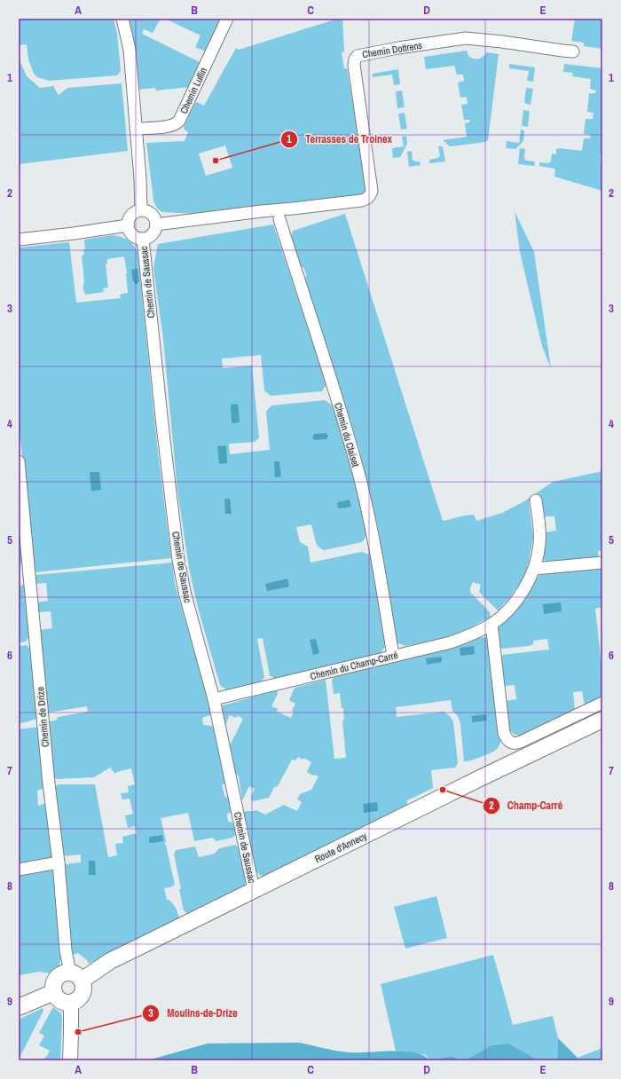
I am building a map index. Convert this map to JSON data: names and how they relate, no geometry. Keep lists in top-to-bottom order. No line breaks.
{"streets":{"main road":["Route d'Annecy"],"street":["Chemin Dottrens","Chemin Lullin","Chemin de Saussac","Chemin du Claiset","Chemin du Champ-Carré","Chemin de Drize"]},"crossings":[["Chemin Dottrens","Chemin de Saussac"],["Chemin de Saussac","Chemin du Champ-Carré"],["Chemin de Saussac","Route d'Annecy"],["Chemin du Claiset","Chemin du Champ-Carré"],["Chemin de Drize","Route d'Annecy"]],"places":["Terrasses de Troinex","Champ-Carré","Moulins-de-Drize"],"grid":{"columns":["A","B","C","D","E"],"rows":["1","2","3","4","5","6","7","8","9"]}}
